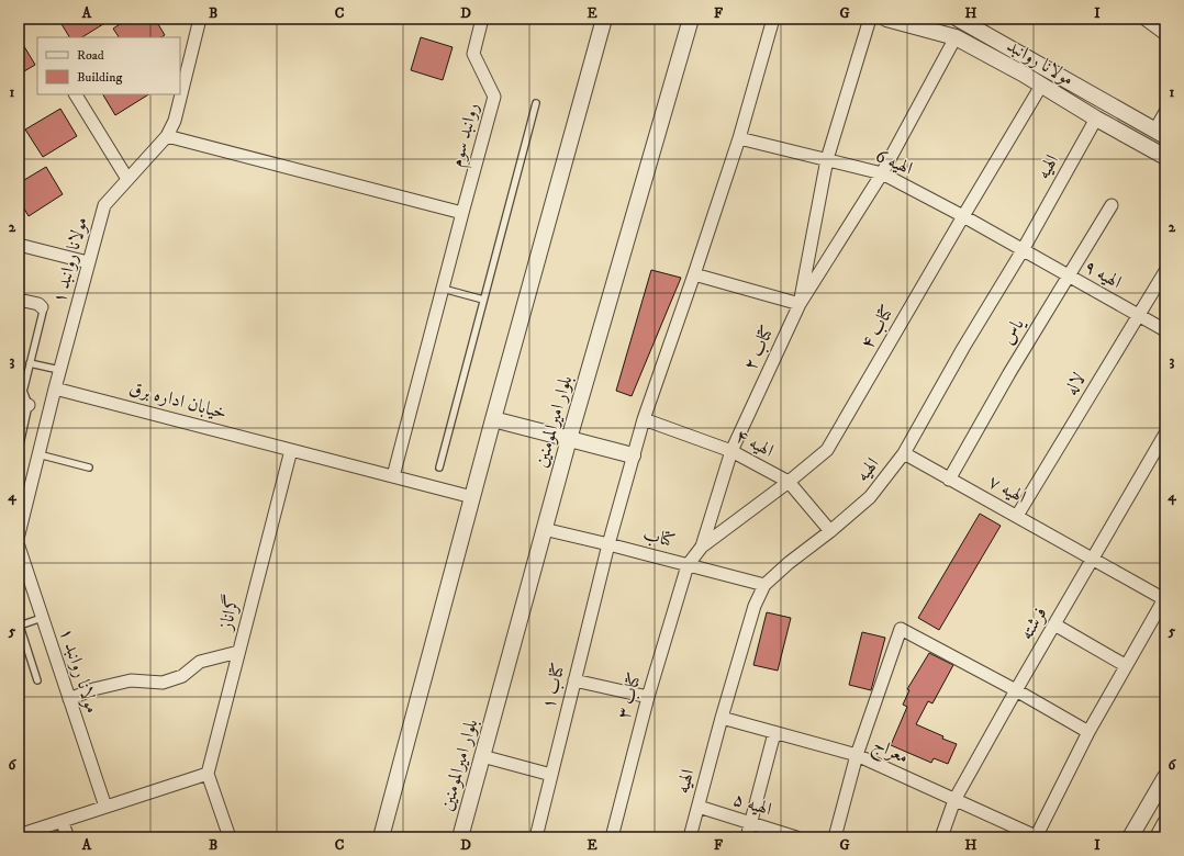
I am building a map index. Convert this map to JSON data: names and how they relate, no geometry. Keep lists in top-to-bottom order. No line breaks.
{"streets":{"street":["مولانا روانبد","روانبد سوم","الهیه 6","الهیه","مولانا روانبد ۱","الهیه ۹","کتاب ۴","یاس","کتاب ۲","لاله","خیابان اداره برق","بلوار امیرالمومنین","الهیه ۴","الهیه ۷","کتاب","گراناز","فرشته","کتاب ۱","کتاب ۳","معراج","الهیه ۵"]},"crossings":[["مولانا روانبد","الهیه"],["مولانا روانبد","کتاب ۴"],["الهیه 6","الهیه"],["الهیه 6","الهیه ۹"],["الهیه 6","کتاب ۴"],["الهیه 6","کتاب ۲"],["الهیه 6","کتاب ۱"],["الهیه","الهیه ۹"],["الهیه","الهیه ۴"],["الهیه","الهیه ۷"],["الهیه","کتاب"],["الهیه","معراج"],["الهیه","الهیه ۵"],["مولانا روانبد ۱","خیابان اداره برق"],["الهیه ۹","یاس"],["الهیه ۹","لاله"],["کتاب ۴","کتاب ۲"],["کتاب ۴","الهیه ۴"],["یاس","الهیه ۷"],["کتاب ۲","الهیه ۴"],["لاله","الهیه ۷"],["خیابان اداره برق","گراناز"],["بلوار امیرالمومنین","کتاب"],["الهیه ۴","کتاب ۱"],["الهیه ۷","فرشته"],["کتاب","کتاب ۱"],["کتاب","کتاب ۳"],["فرشته","معراج"]],"legend":["Road","Building"],"grid":{"columns":["A","B","C","D","E","F","G","H","I"],"rows":["1","2","3","4","5","6"]}}
